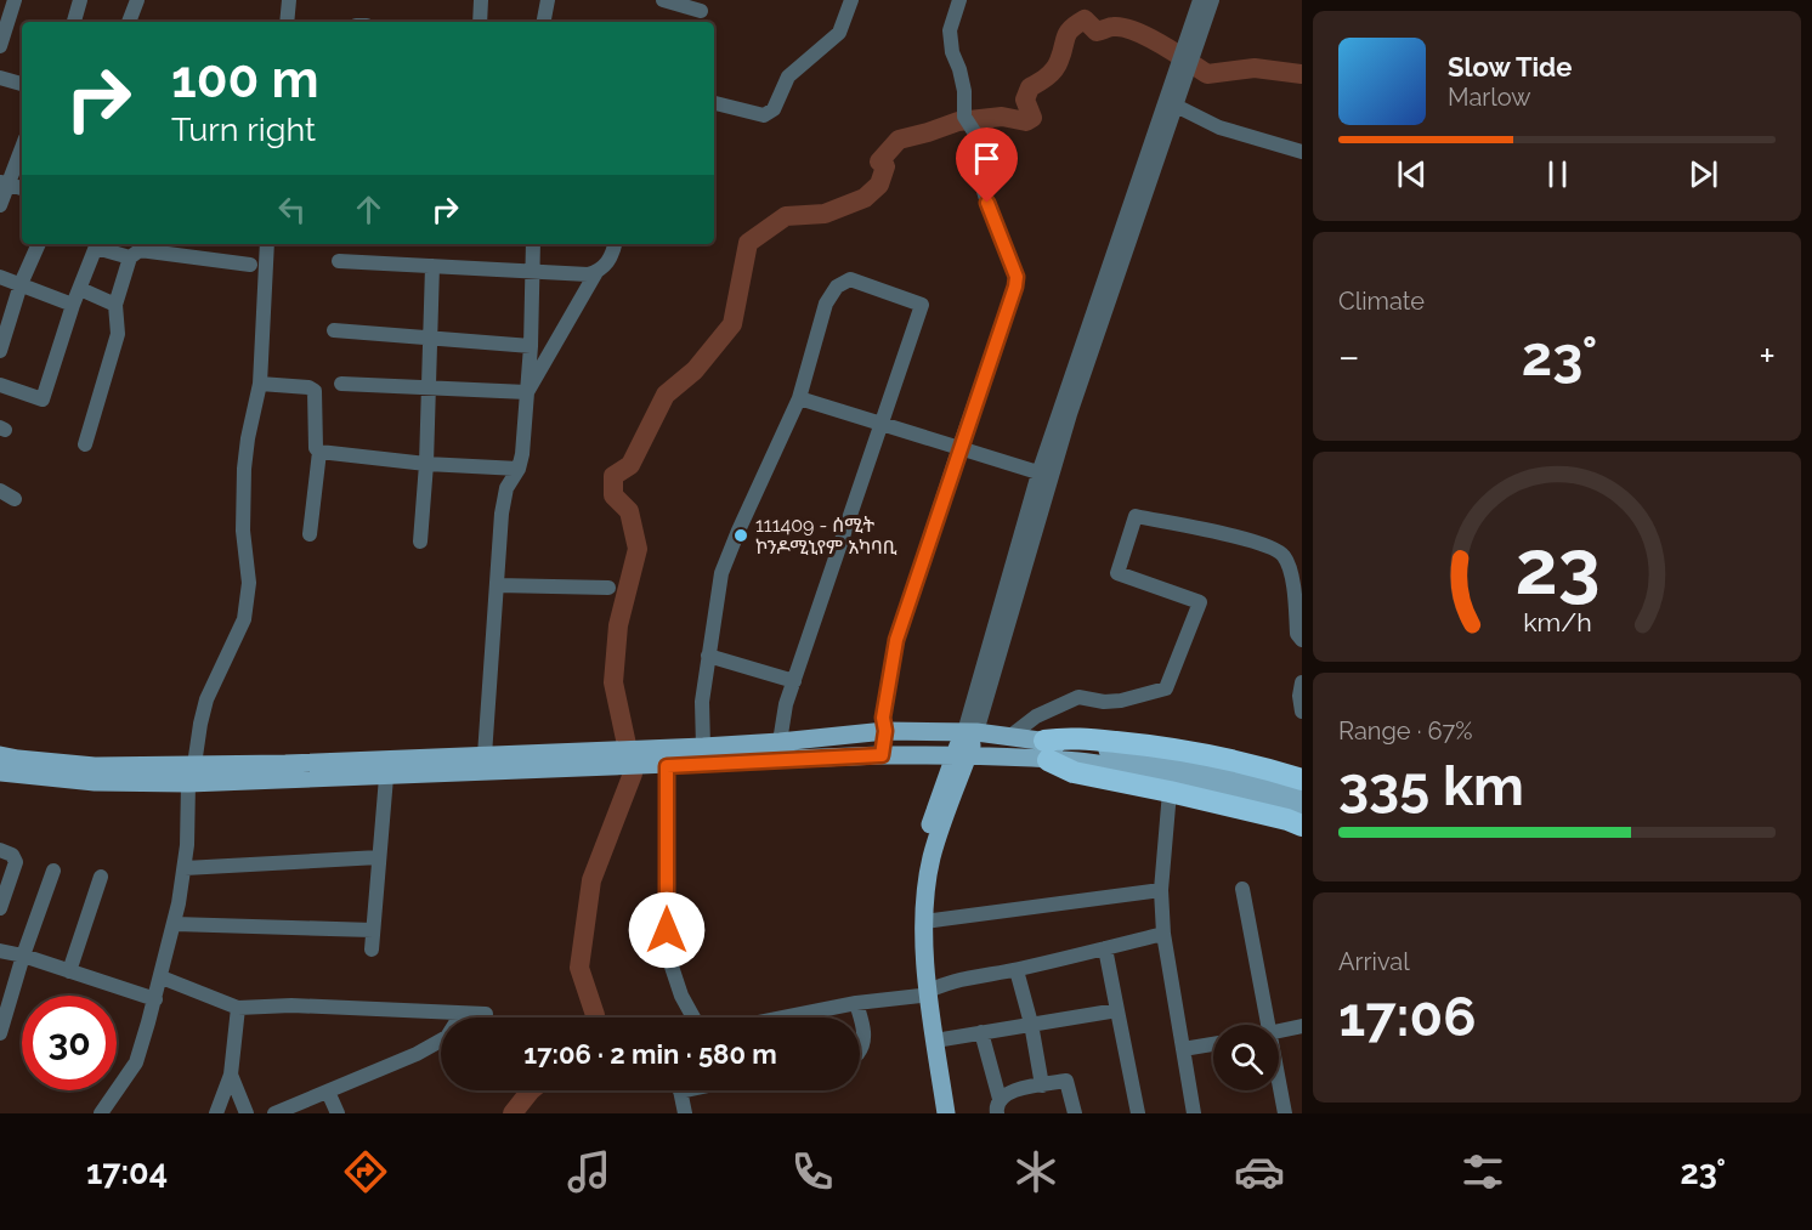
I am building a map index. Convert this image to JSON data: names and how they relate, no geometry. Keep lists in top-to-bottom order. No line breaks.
{"places":["111409 - ሰሚት ኮንዶሚኒየም አካባቢ"],"page":{"turn":["100 m","Turn right"],"song":["Slow Tide","Marlow"],"tile":["Climate",["Range · 67%","335 km"],["Arrival","17:06"]],"heat":["−","23°","+"],"limit":"30","trip":"17:06 · 2 min · 580 m","tabs":["17:04","23°"],"gauge":["23","km/h"]}}
